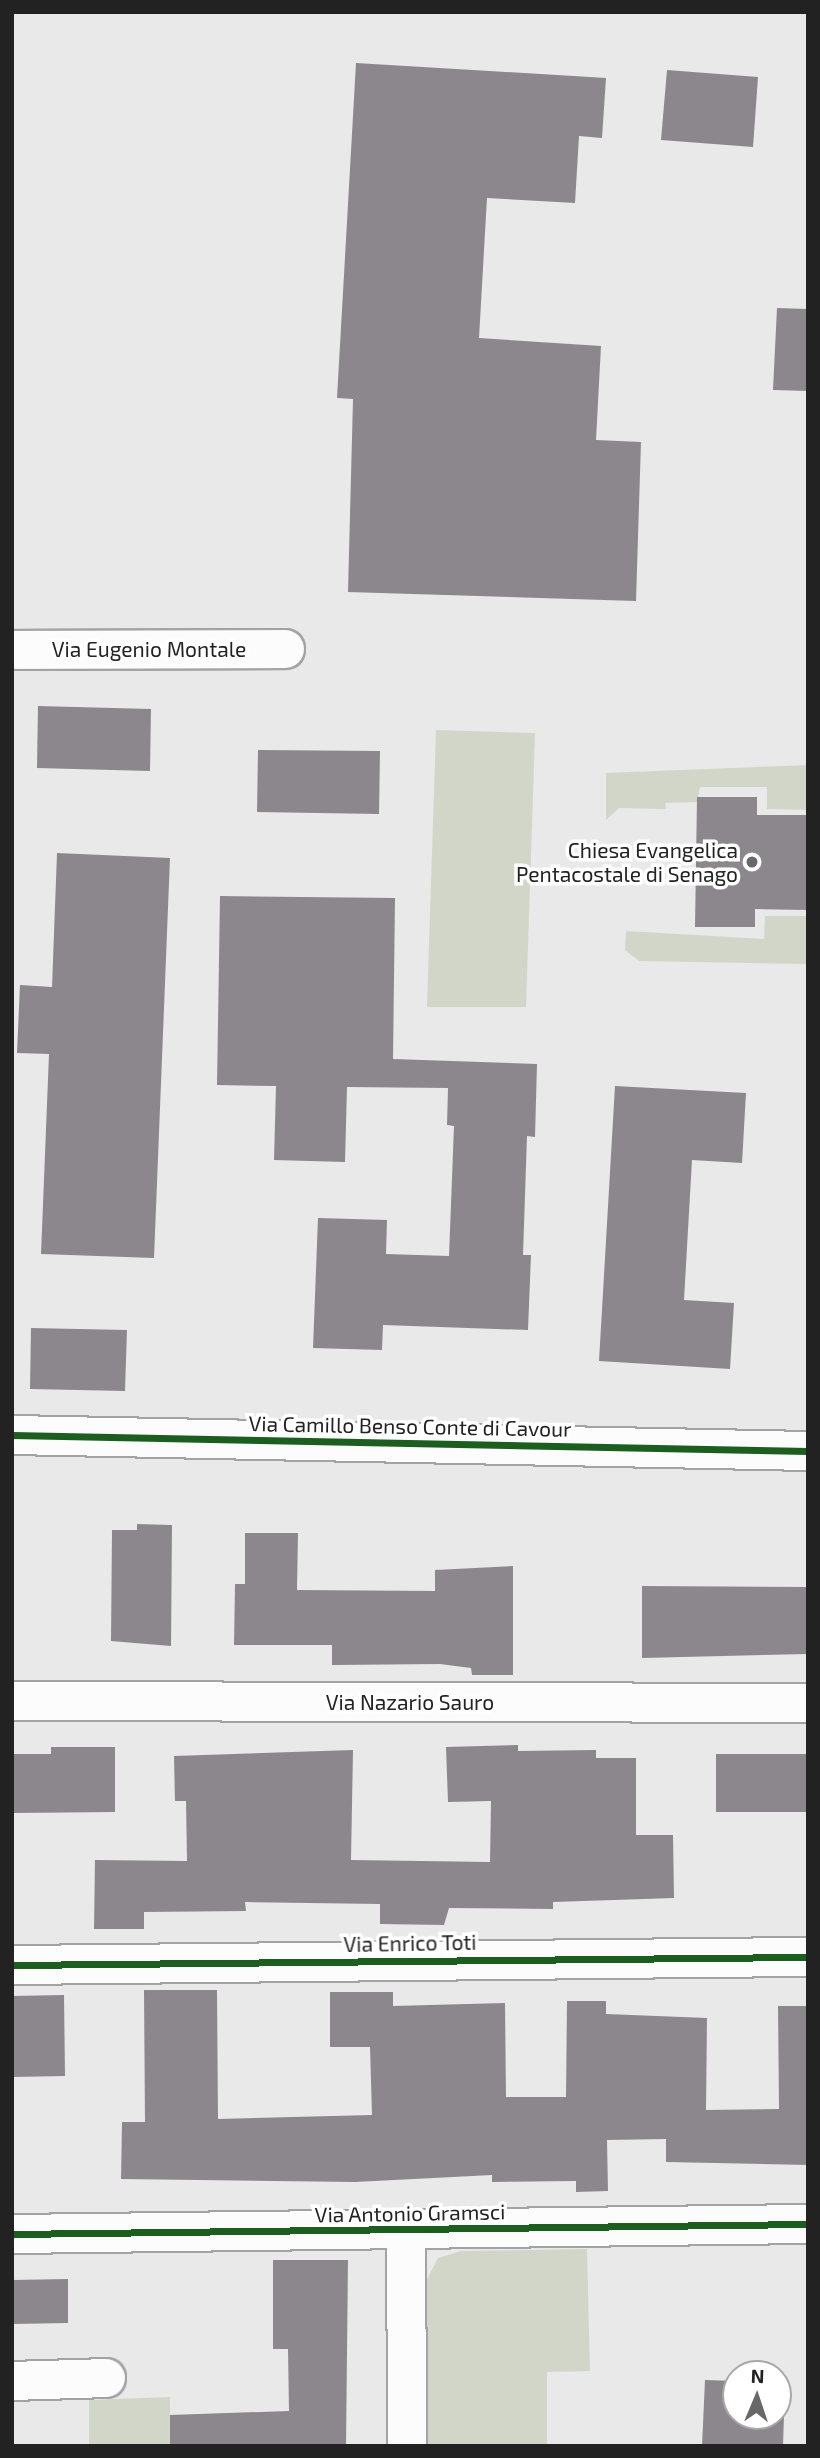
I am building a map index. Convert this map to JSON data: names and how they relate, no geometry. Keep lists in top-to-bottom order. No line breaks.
{"streets":{"street":["Via Eugenio Montale","Via Camillo Benso Conte di Cavour","Via Nazario Sauro","Via Enrico Toti","Via Antonio Gramsci"]},"places":["Chiesa Evangelica Pentacostale di Senago"],"north":"top"}
